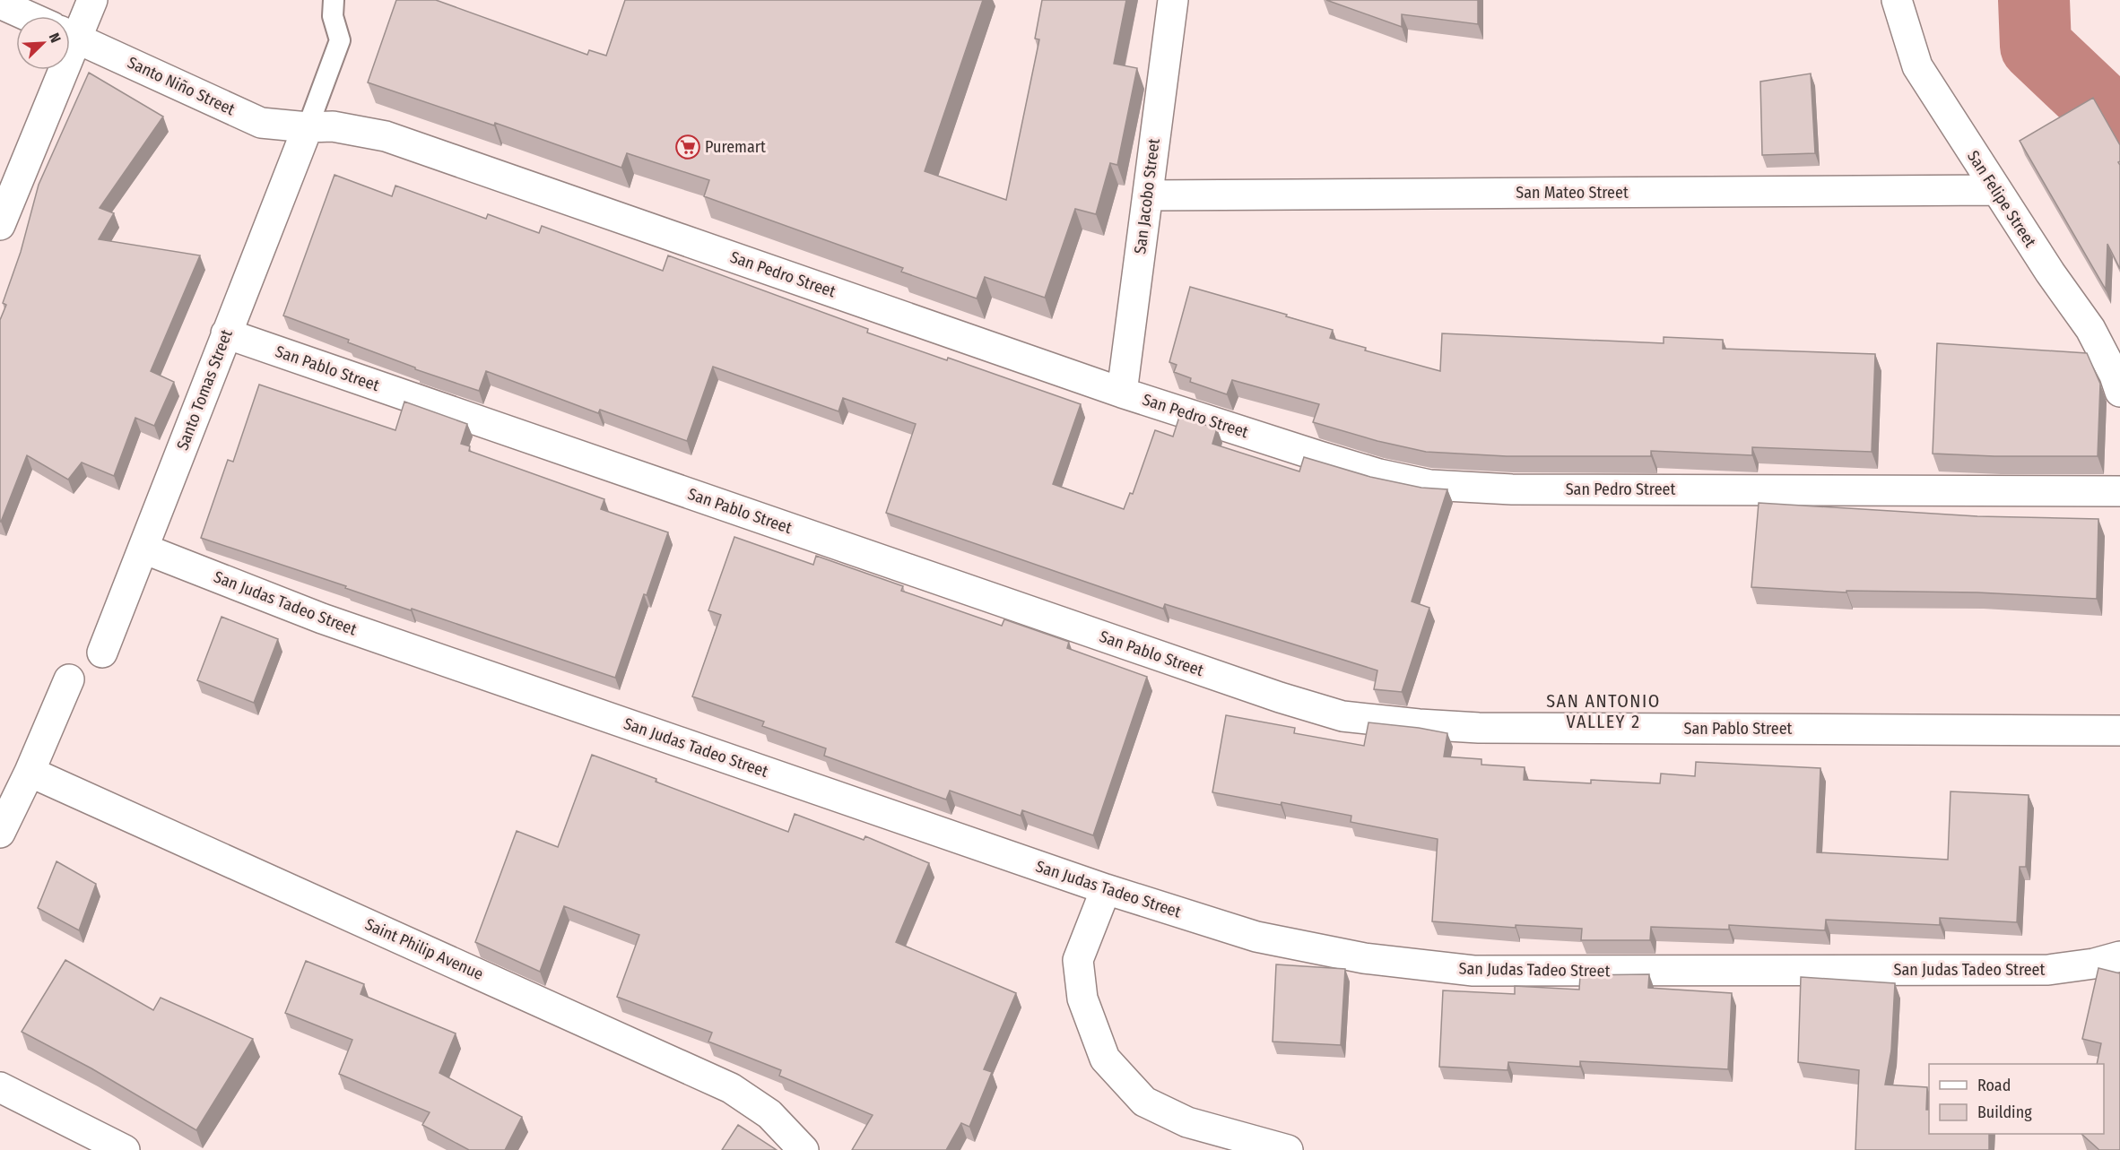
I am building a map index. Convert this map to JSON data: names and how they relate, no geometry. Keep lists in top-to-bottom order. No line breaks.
{"streets":{"street":["Santo Niño Street","San Mateo Street","San Jacobo Street","San Felipe Street","San Pedro Street","San Pablo Street","Santo Tomas Street","San Judas Tadeo Street","Saint Philip Avenue"]},"crossings":[["Santo Niño Street","San Pedro Street"],["Santo Niño Street","Santo Tomas Street"],["San Mateo Street","San Jacobo Street"],["San Mateo Street","San Felipe Street"],["San Jacobo Street","San Pedro Street"],["San Pedro Street","Santo Tomas Street"],["San Pablo Street","Santo Tomas Street"],["Santo Tomas Street","San Judas Tadeo Street"]],"districts":["SAN ANTONIO VALLEY 2"],"places":{"supermarket":["Puremart"]},"legend":["Road","Building"],"north":"top right"}
